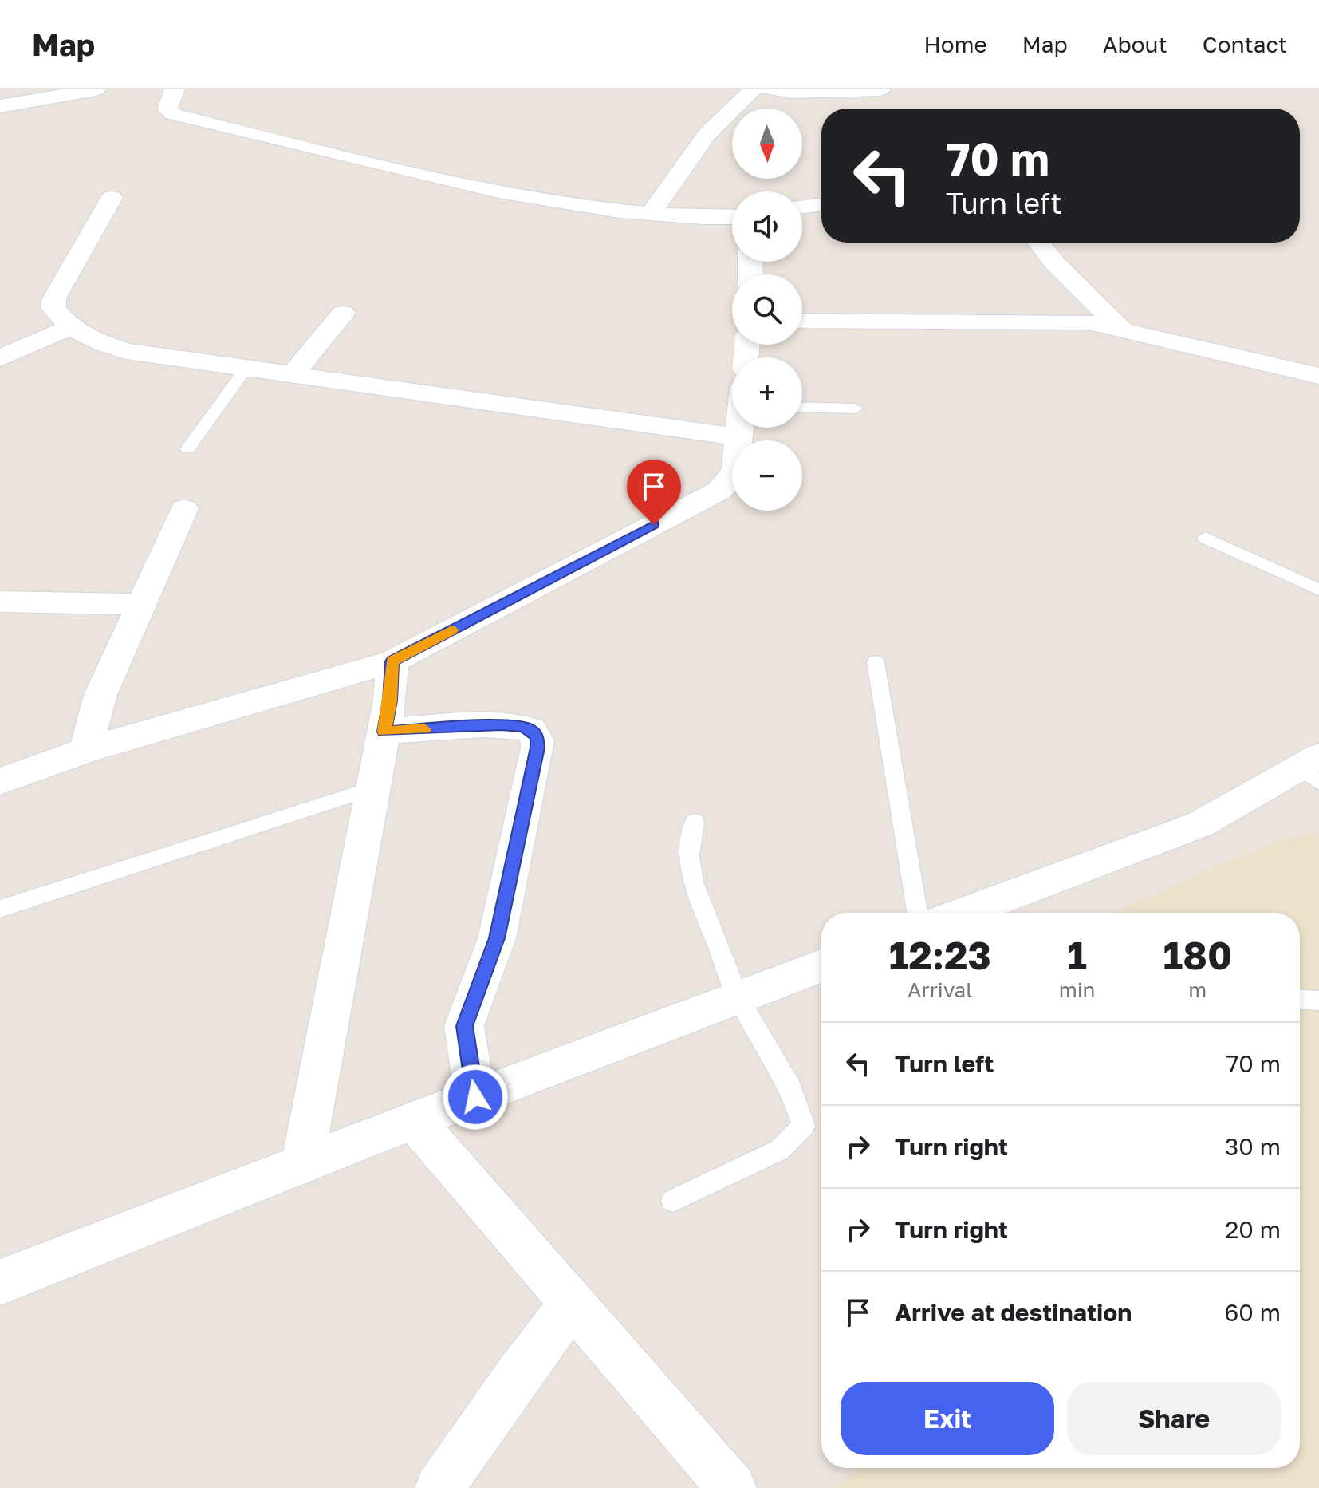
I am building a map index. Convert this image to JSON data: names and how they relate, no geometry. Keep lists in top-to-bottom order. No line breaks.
{"north":"bottom","page":{"header":"Map","nav":["Home","Map","About","Contact"],"map_buttons":["+","−"],"turn":["70 m","Turn left"],"eta":["12:23","Arrival","1","min","180","m"],"list":[{"name":"Turn left","value":"70 m"},{"name":"Turn right","value":"30 m"},{"name":"Turn right","value":"20 m"},{"name":"Arrive at destination","value":"60 m"}],"buttons":["Exit","Share"]}}
